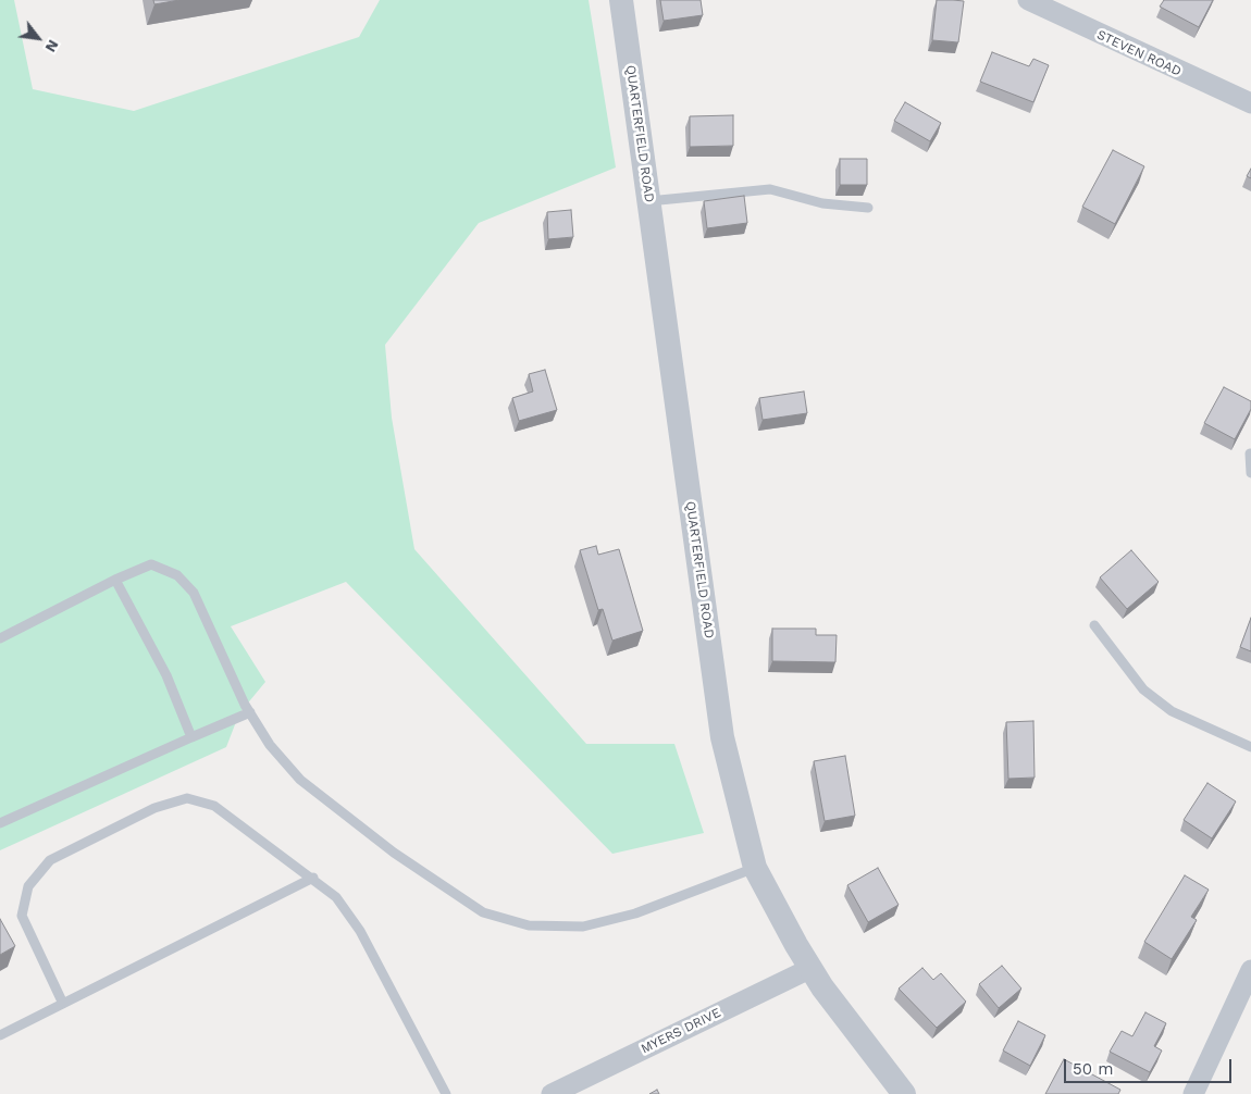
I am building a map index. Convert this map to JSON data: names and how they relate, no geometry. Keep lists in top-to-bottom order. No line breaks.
{"streets":{"street":["STEVEN ROAD","QUARTERFIELD ROAD","MYERS DRIVE"]},"crossings":[["QUARTERFIELD ROAD","MYERS DRIVE"]],"scale_bar":"50 m","north":"bottom right"}
